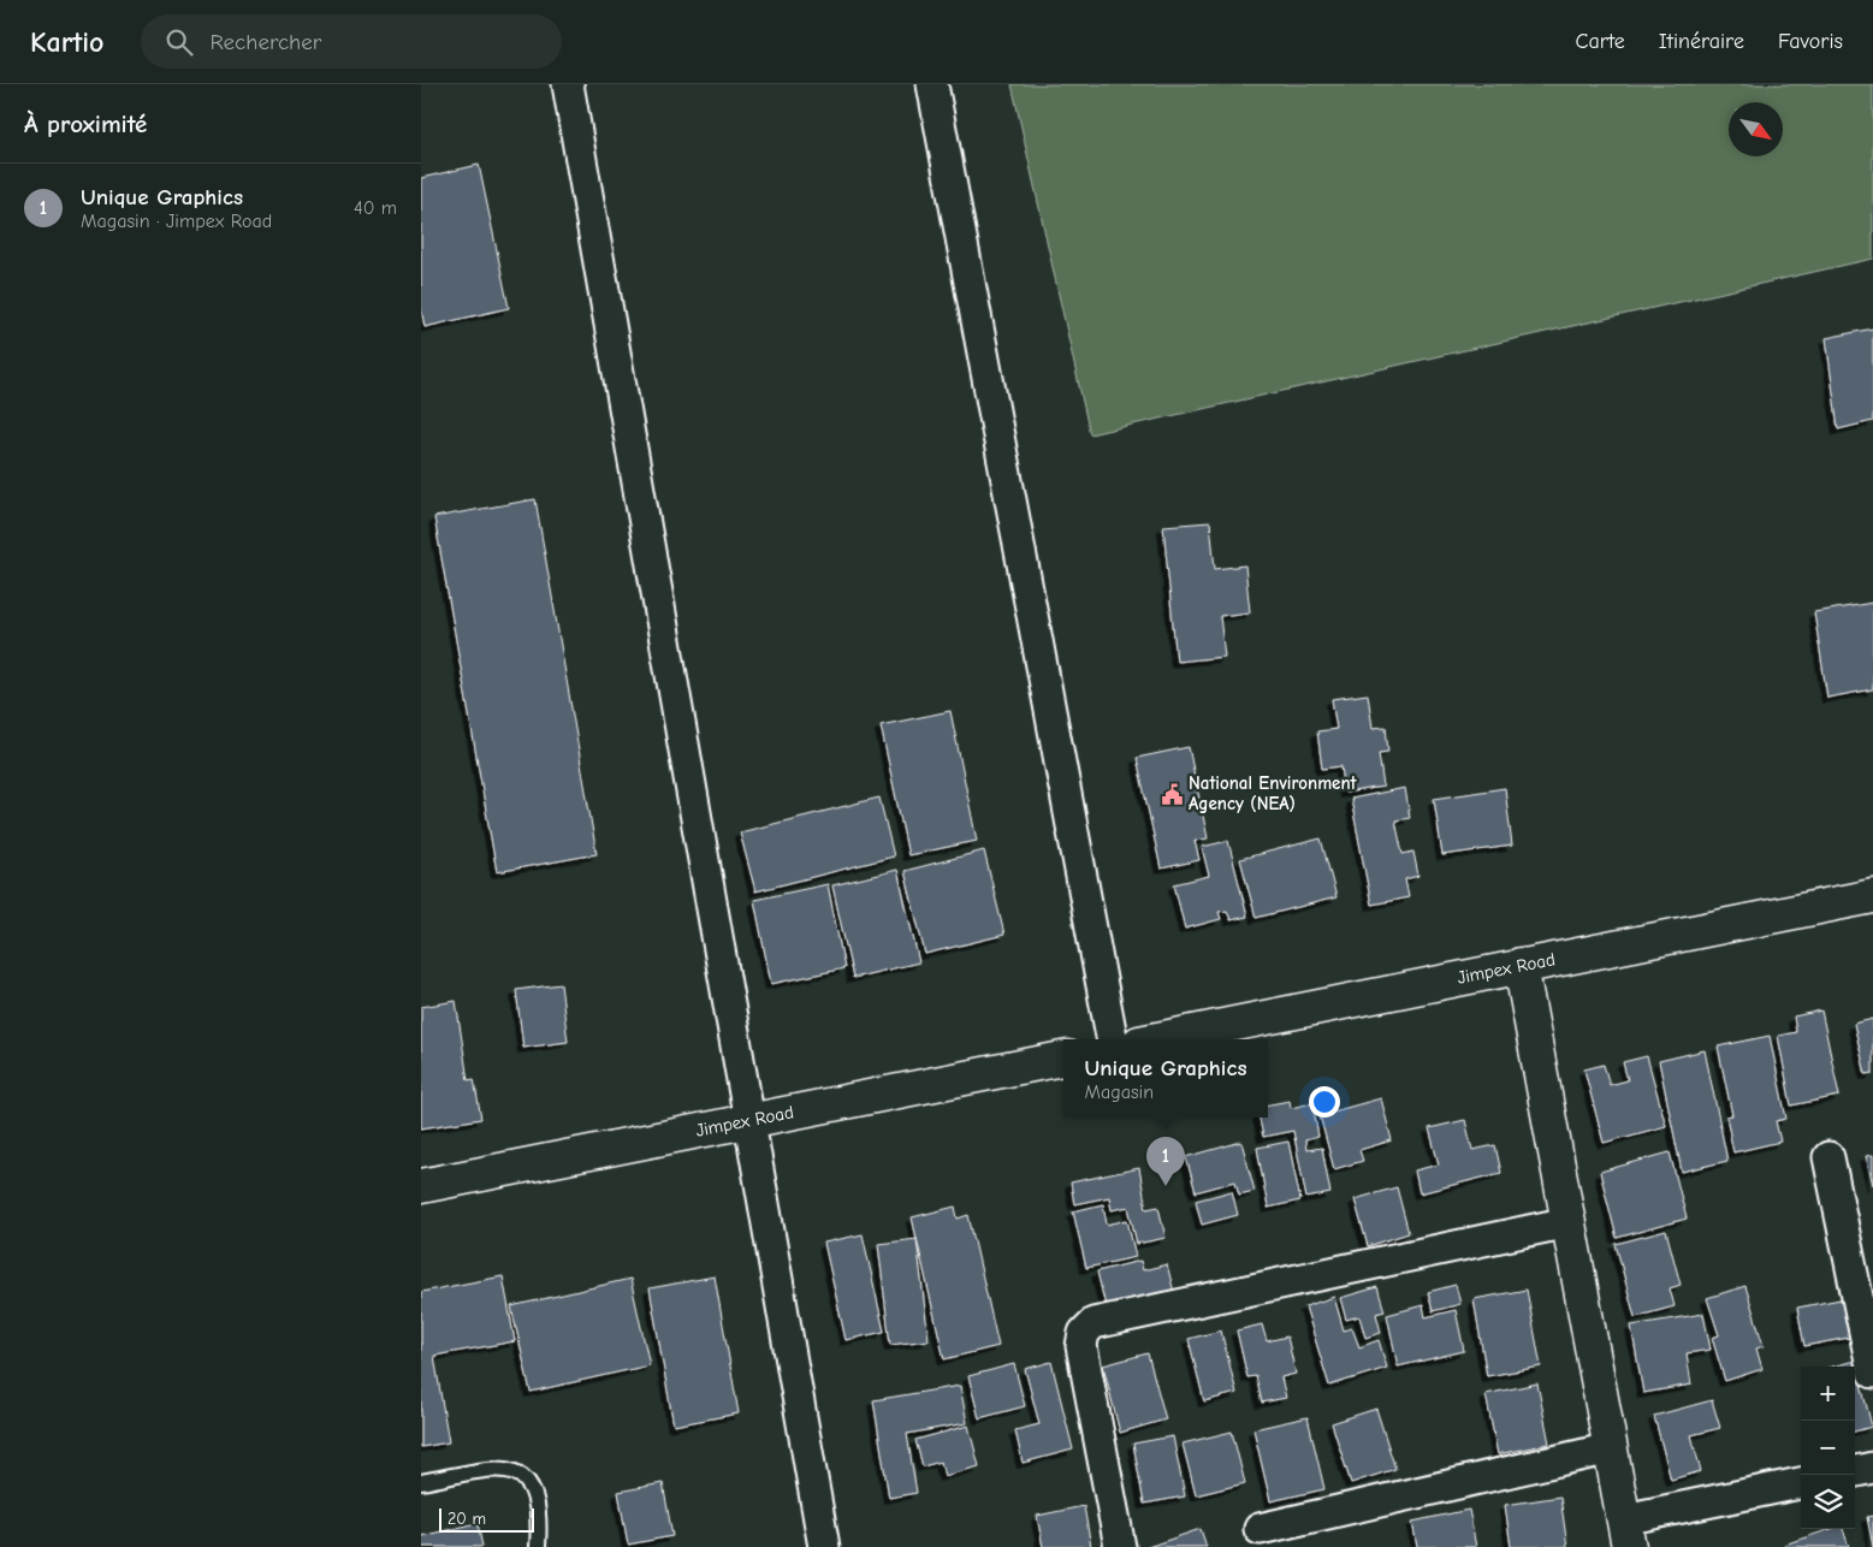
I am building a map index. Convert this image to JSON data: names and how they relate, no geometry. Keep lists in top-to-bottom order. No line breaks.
{"streets":{"street":["Jimpex Road"]},"places":{"public building":["National Environment Agency (NEA)"]},"scale_bar":"20 m","north":"bottom right","page":{"header":"Kartio","search":"Rechercher","nav":["Carte","Itinéraire","Favoris"],"heading":"À proximité","list":[{"mark":"1","name":"Unique Graphics","note":"Magasin · Jimpex Road","value":"40 m"}],"popup":["Unique Graphics","Magasin"],"pins":"1","map_buttons":["+","−"],"scale":"20 m"}}
